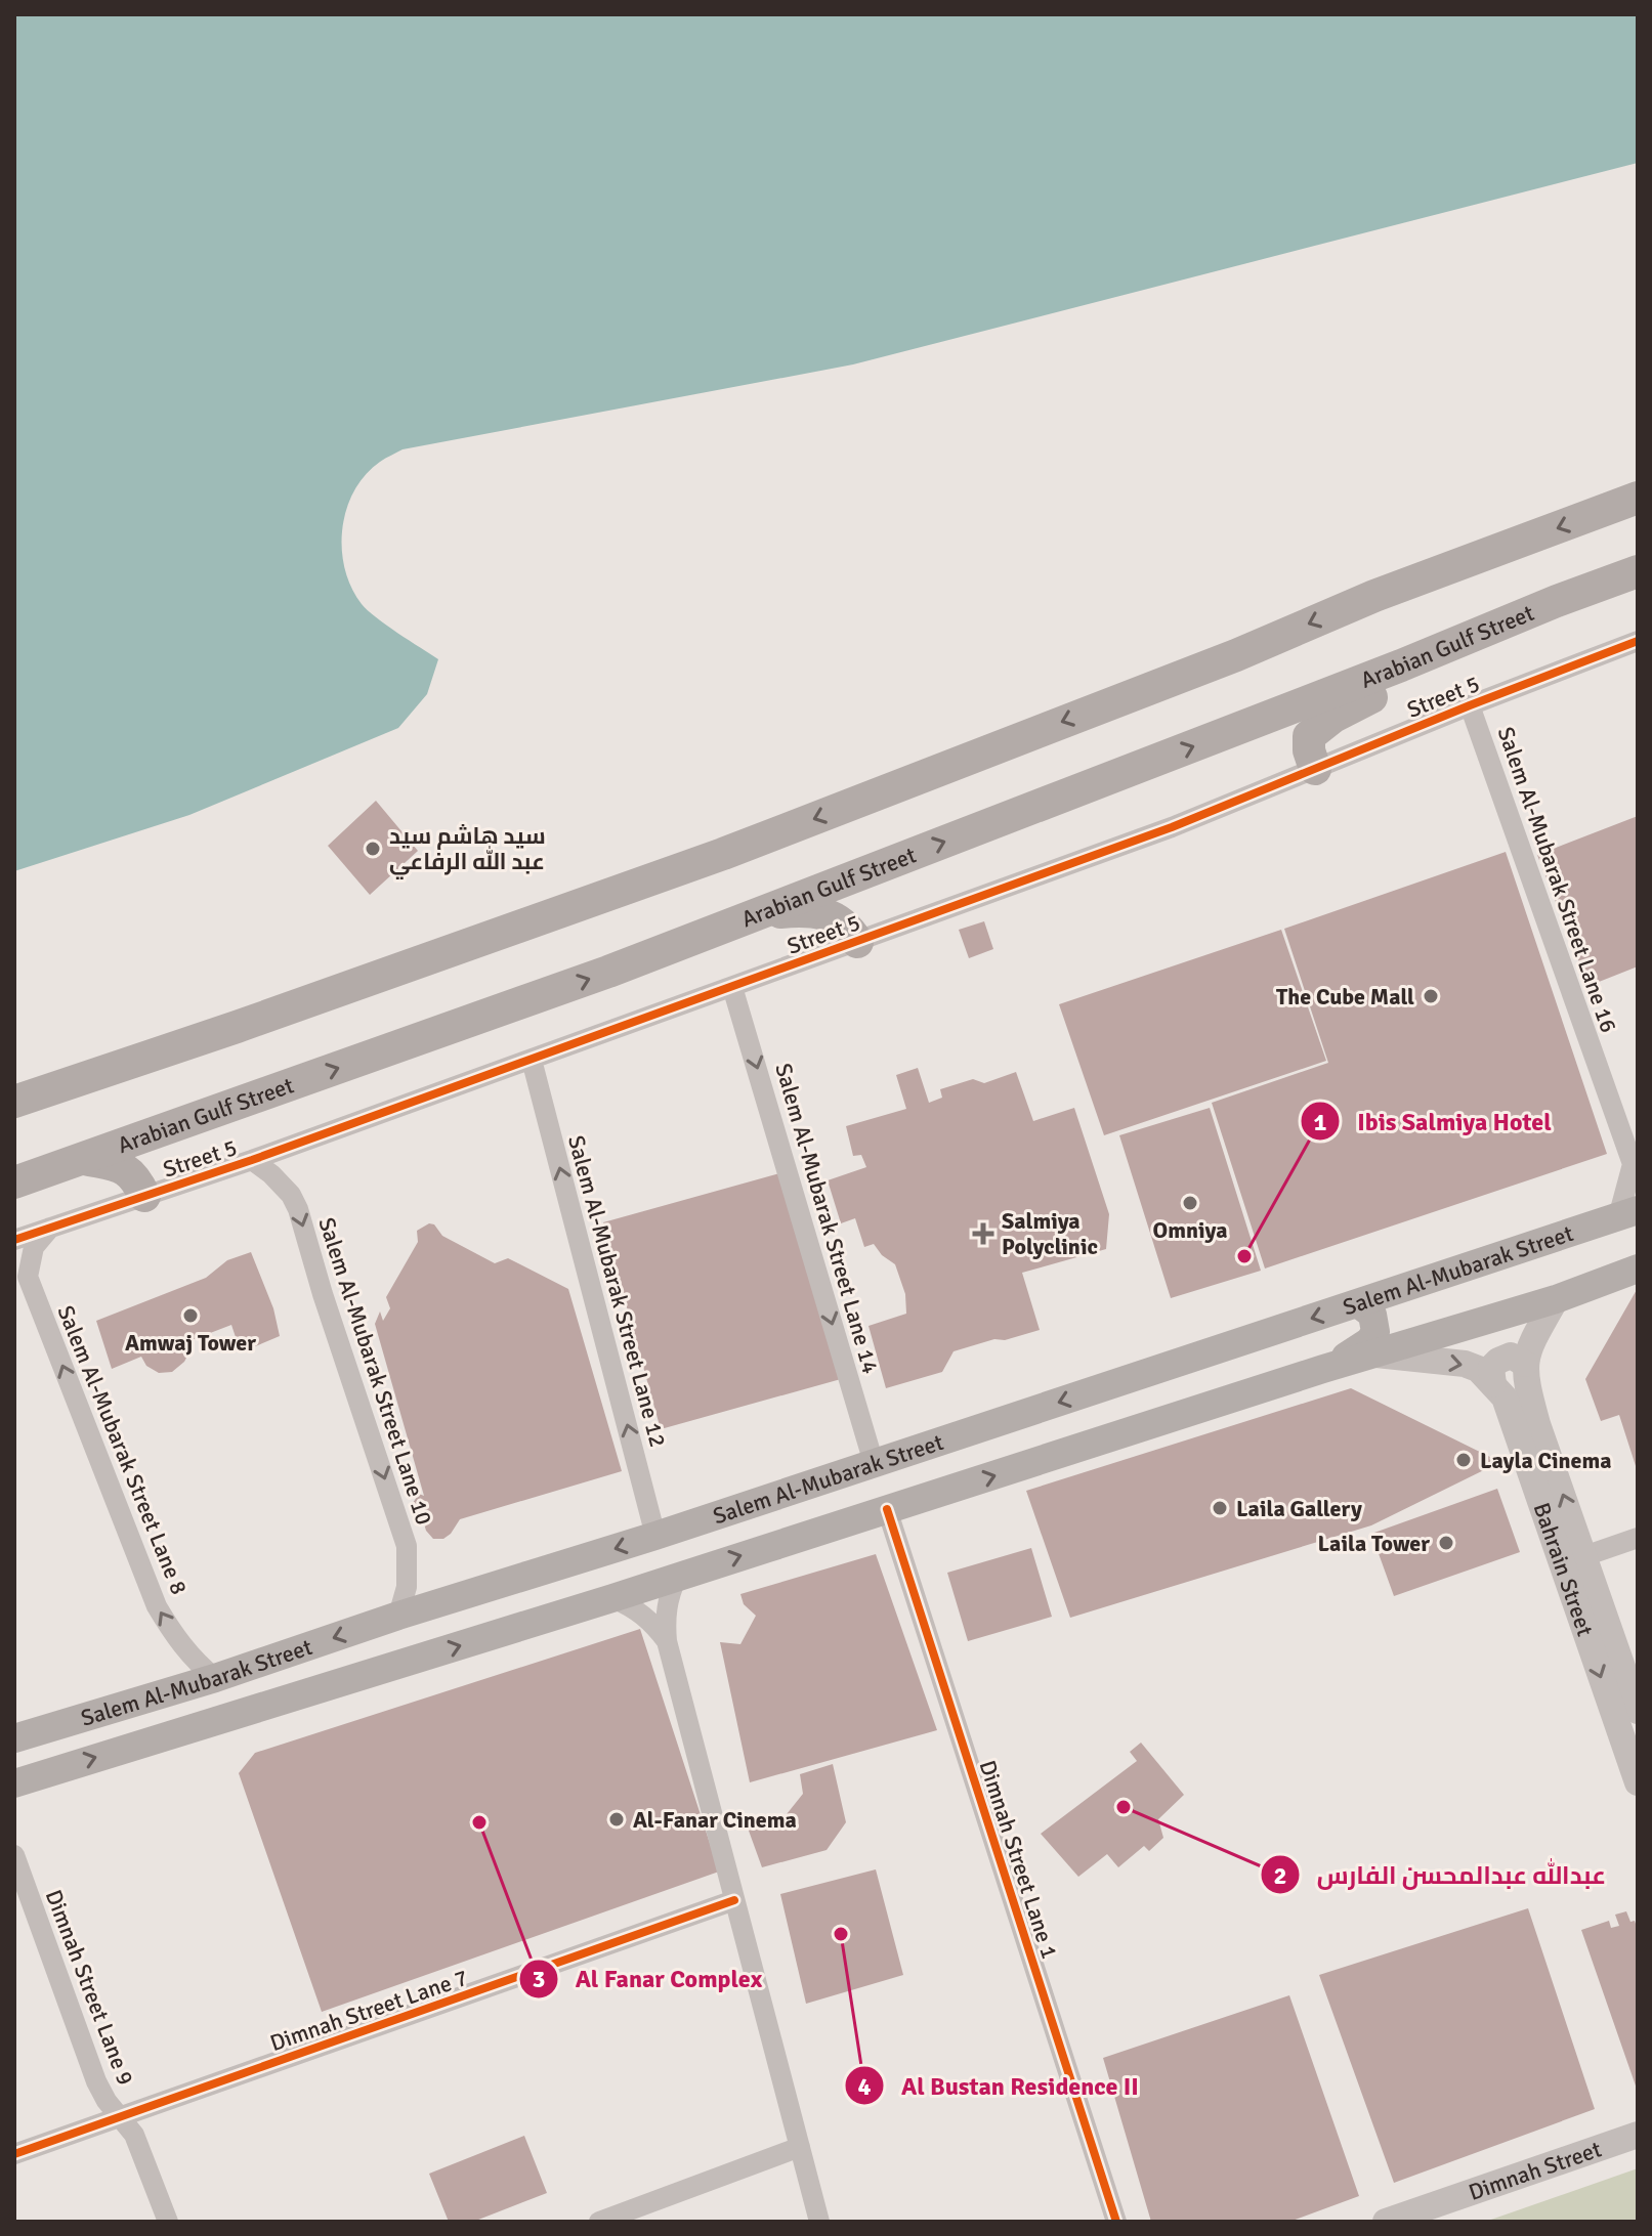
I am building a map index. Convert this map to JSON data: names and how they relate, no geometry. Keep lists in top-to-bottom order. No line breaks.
{"streets":{"main road":["Arabian Gulf Street","Salem Al-Mubarak Street"],"street":["Street 5","Salem Al-Mubarak Street Lane 16","Salem Al-Mubarak Street Lane 14","Salem Al-Mubarak Street Lane 12","Salem Al-Mubarak Street Lane 10","Salem Al-Mubarak Street Lane 8","Bahrain Street","Dimnah Street Lane 1","Dimnah Street Lane 9","Dimnah Street Lane 7","Dimnah Street"]},"crossings":[["Street 5","Salem Al-Mubarak Street Lane 16"],["Street 5","Salem Al-Mubarak Street Lane 14"],["Street 5","Salem Al-Mubarak Street Lane 12"],["Street 5","Salem Al-Mubarak Street Lane 10"],["Street 5","Salem Al-Mubarak Street Lane 8"],["Salem Al-Mubarak Street Lane 16","Salem Al-Mubarak Street"],["Salem Al-Mubarak Street Lane 14","Salem Al-Mubarak Street"],["Salem Al-Mubarak Street","Salem Al-Mubarak Street Lane 12"],["Salem Al-Mubarak Street","Salem Al-Mubarak Street Lane 10"],["Salem Al-Mubarak Street","Salem Al-Mubarak Street Lane 8"],["Salem Al-Mubarak Street","Bahrain Street"],["Salem Al-Mubarak Street","Dimnah Street Lane 1"],["Dimnah Street Lane 9","Dimnah Street Lane 7"]],"one_way":["Salem Al-Mubarak Street Lane 14","Salem Al-Mubarak Street Lane 12","Salem Al-Mubarak Street Lane 10","Salem Al-Mubarak Street Lane 8"],"places":{"other":["سيد هاشم سيد عبد الله الرفاعي","The Cube Mall","Omniya","Ibis Salmiya Hotel","Amwaj Tower","Layla Cinema","Laila Gallery","Laila Tower","عبدالله عبدالمحسن الفارس","Al-Fanar Cinema","Al Fanar Complex","Al Bustan Residence II"],"health":["Salmiya Polyclinic"]}}
